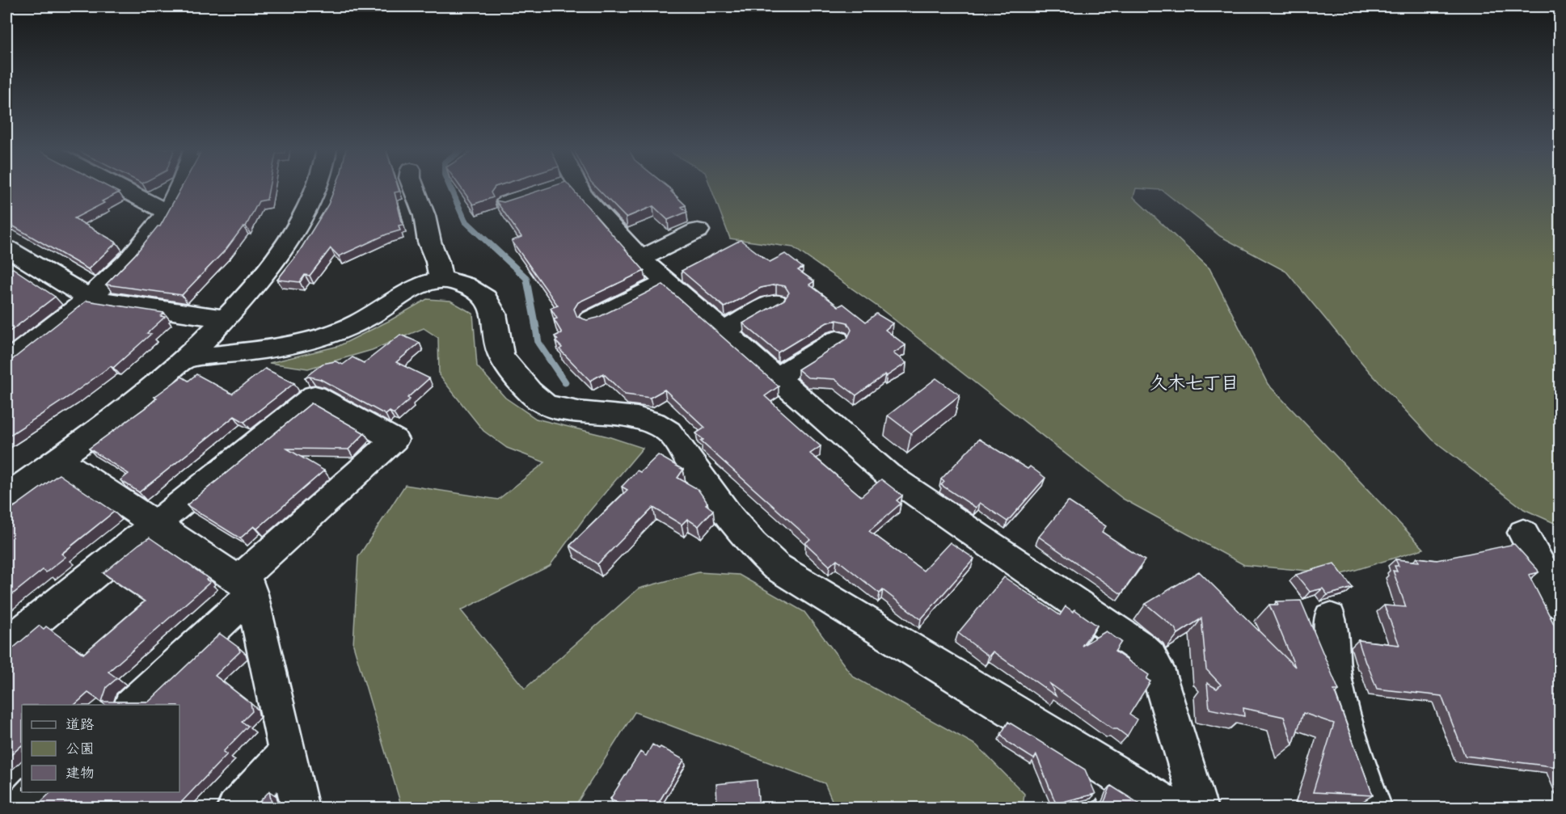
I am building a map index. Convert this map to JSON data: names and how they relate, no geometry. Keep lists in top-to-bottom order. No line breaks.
{"districts":["久木七丁目"],"legend":["道路","公園","建物"]}
